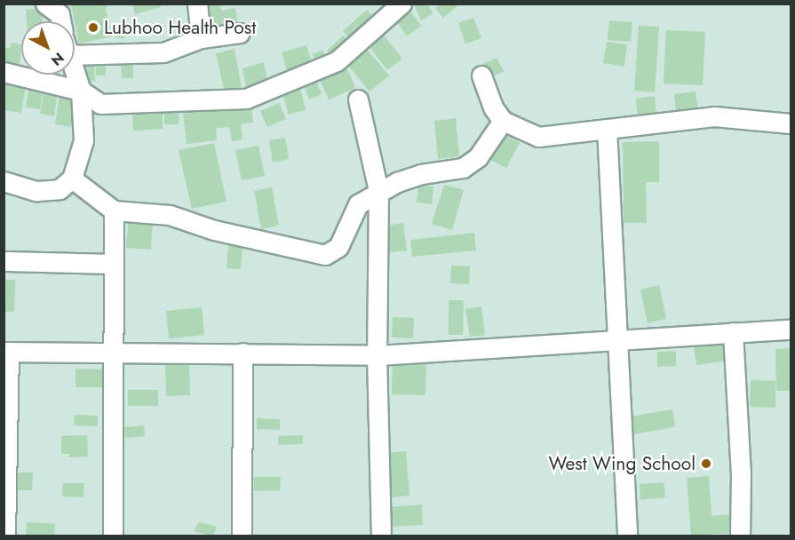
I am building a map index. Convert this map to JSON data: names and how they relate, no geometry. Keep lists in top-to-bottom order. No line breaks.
{"places":["Lubhoo Health Post","West Wing School"],"north":"bottom right"}
